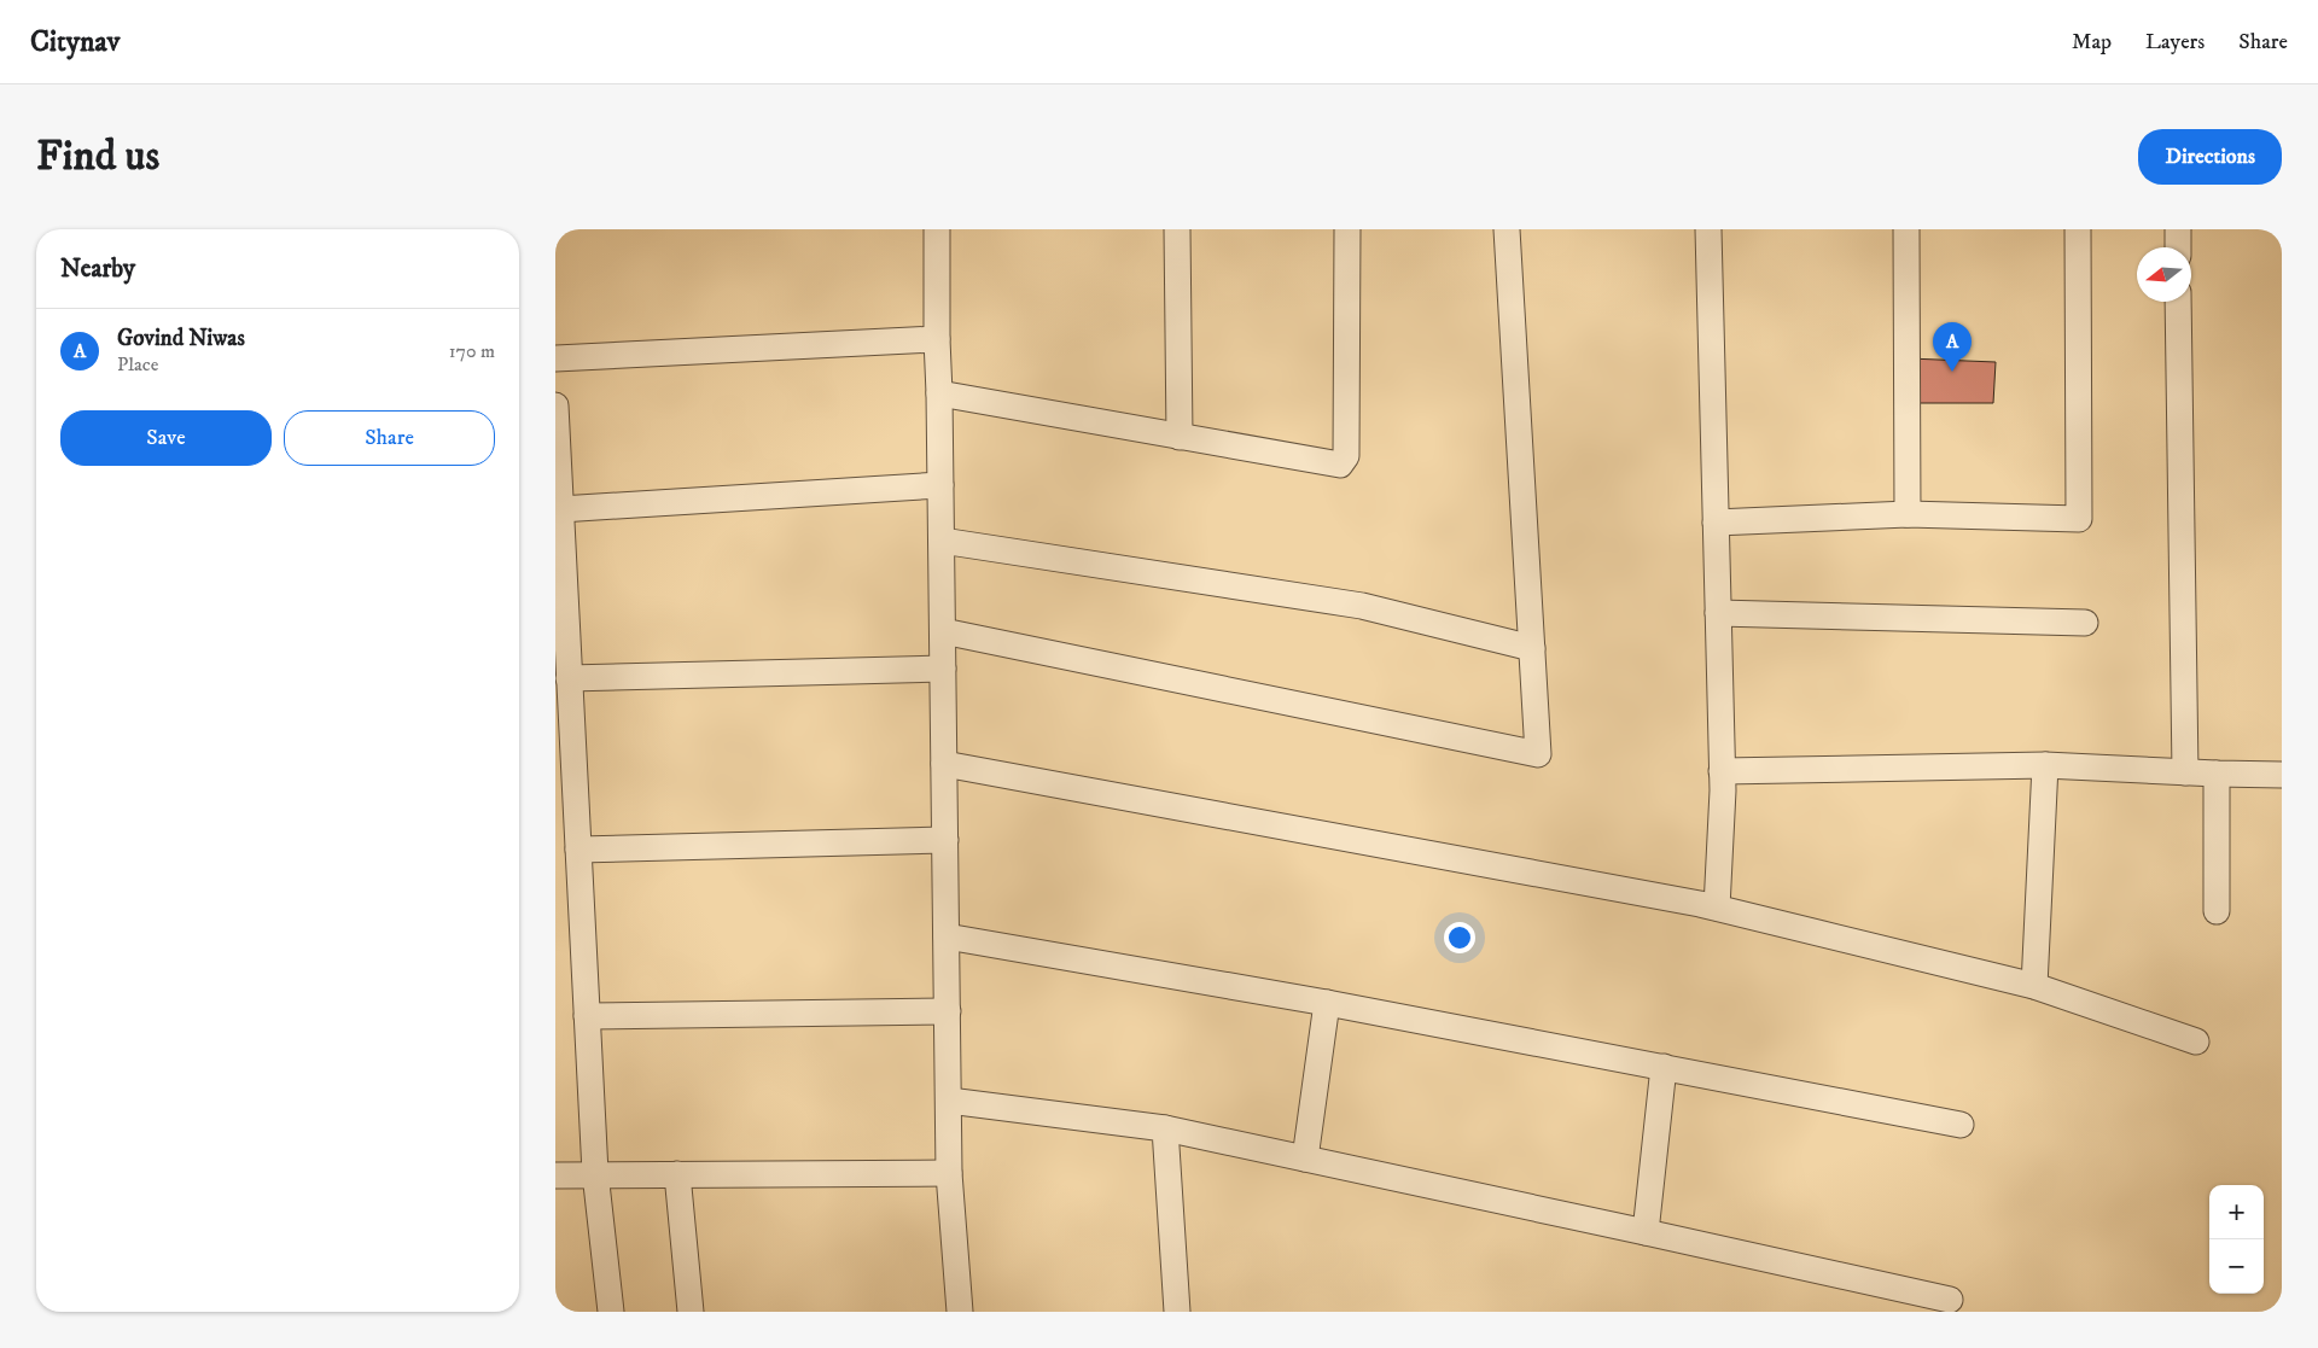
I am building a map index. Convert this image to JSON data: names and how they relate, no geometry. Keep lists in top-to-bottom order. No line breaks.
{"north":"left","page":{"header":"Citynav","nav":["Map","Layers","Share"],"buttons":["Directions",["Save","Share"]],"title":"Find us","heading":"Nearby","list":[{"mark":"A","name":"Govind Niwas","note":"Place","value":"170 m"}],"pins":"A","map_buttons":["+","−"]}}
